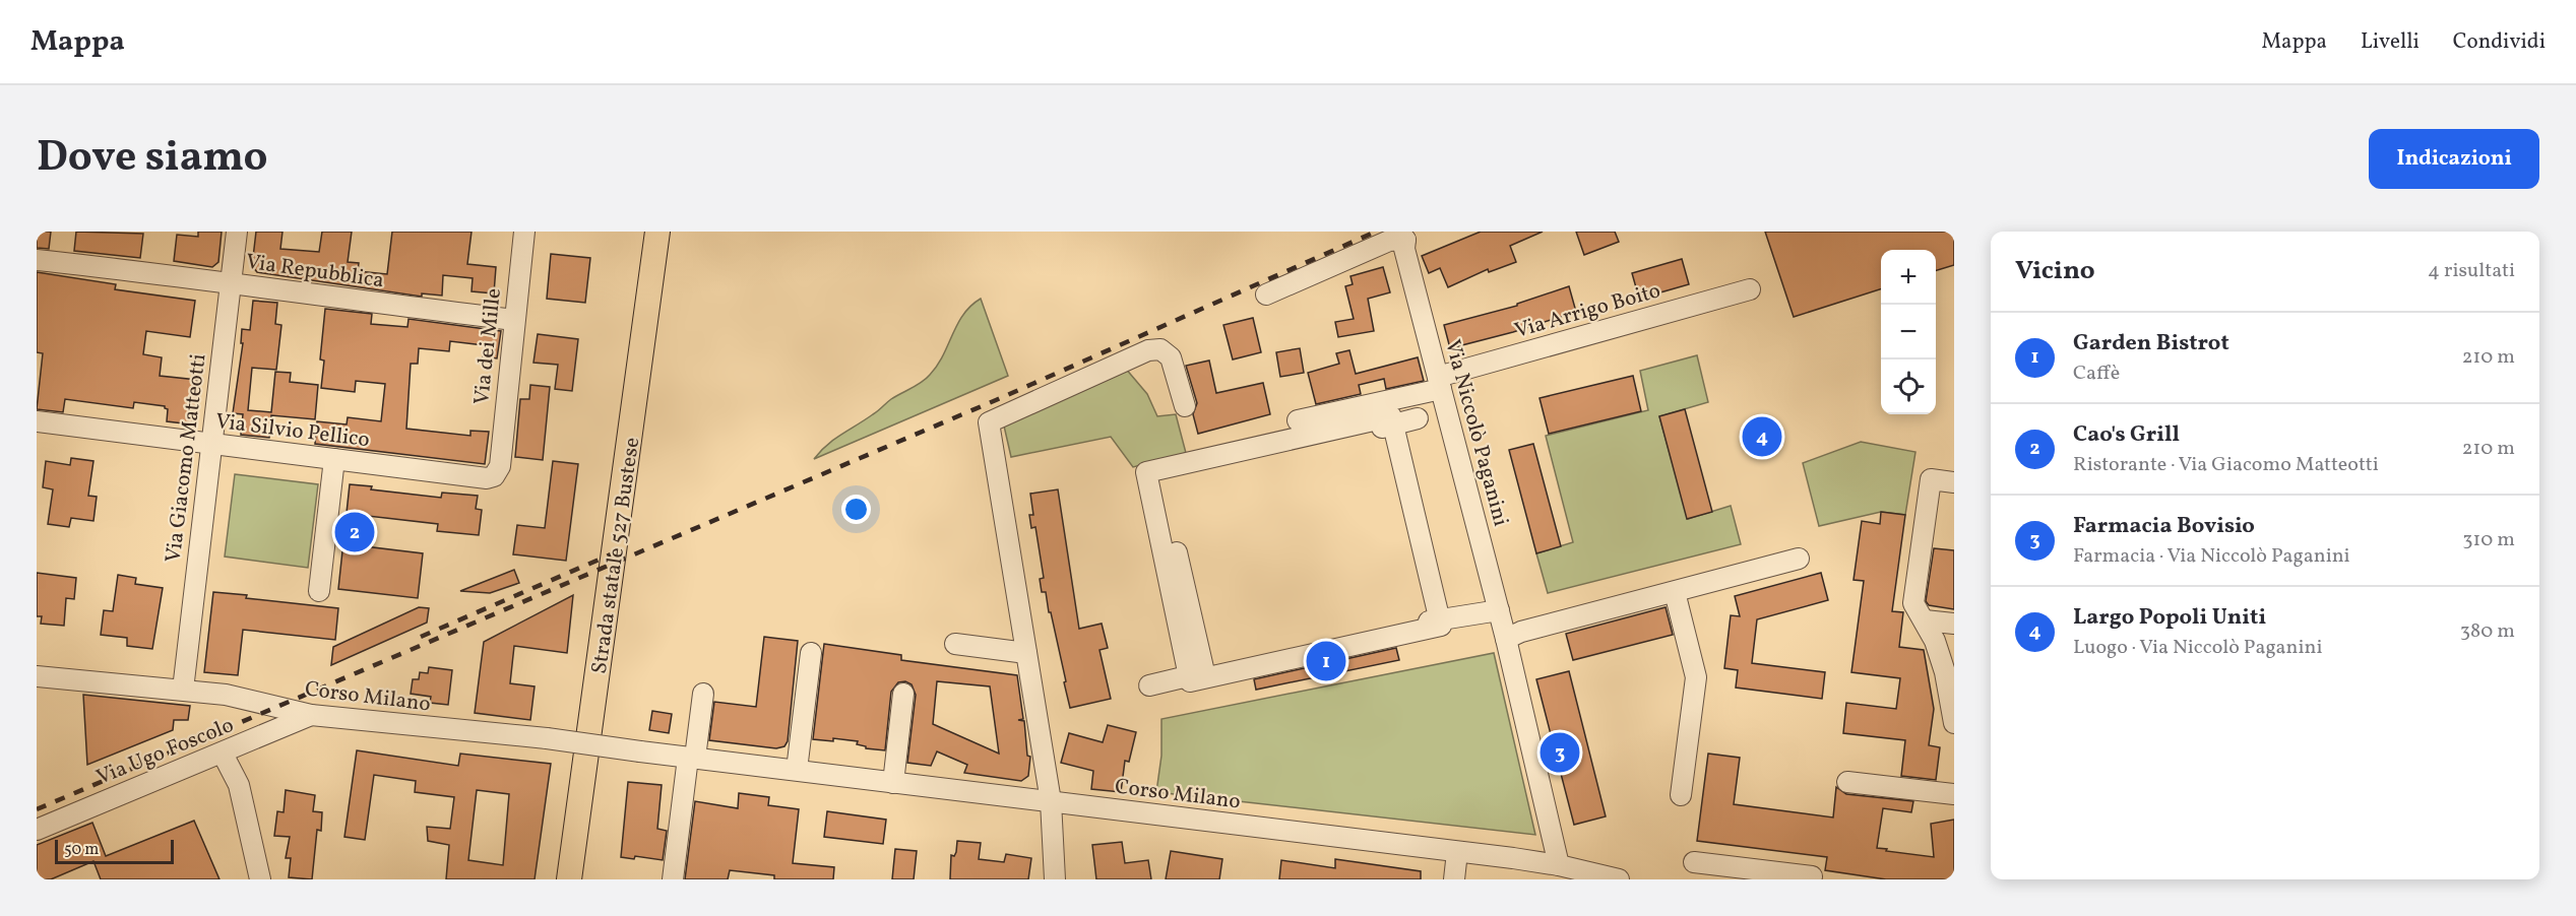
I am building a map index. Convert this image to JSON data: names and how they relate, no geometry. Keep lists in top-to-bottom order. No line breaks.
{"streets":{"main road":["Strada statale 527 Bustese"],"street":["Via Repubblica","Via Arrigo Boito","Via dei Mille","Via Silvio Pellico","Via Niccolò Paganini","Via Giacomo Matteotti","Corso Milano","Via Ugo Foscolo"]},"crossings":[["Via Repubblica","Via dei Mille"],["Via Repubblica","Via Giacomo Matteotti"],["Via Arrigo Boito","Via Niccolò Paganini"],["Via dei Mille","Via Silvio Pellico"],["Via Silvio Pellico","Via Giacomo Matteotti"],["Via Niccolò Paganini","Corso Milano"],["Via Giacomo Matteotti","Corso Milano"],["Corso Milano","Via Ugo Foscolo"]],"scale_bar":"50 m","page":{"header":"Mappa","nav":["Mappa","Livelli","Condividi"],"title":"Dove siamo","buttons":"Indicazioni","heading":["Vicino","4 risultati"],"map_buttons":["+","−"],"list":[{"mark":"1","name":"Garden Bistrot","note":"Caffè","value":"210 m"},{"mark":"2","name":"Cao's Grill","note":"Ristorante · Via Giacomo Matteotti","value":"210 m"},{"mark":"3","name":"Farmacia Bovisio","note":"Farmacia · Via Niccolò Paganini","value":"310 m"},{"mark":"4","name":"Largo Popoli Uniti","note":"Luogo · Via Niccolò Paganini","value":"380 m"}],"pins":["4","2","1","3"],"scale":"50 m"}}
